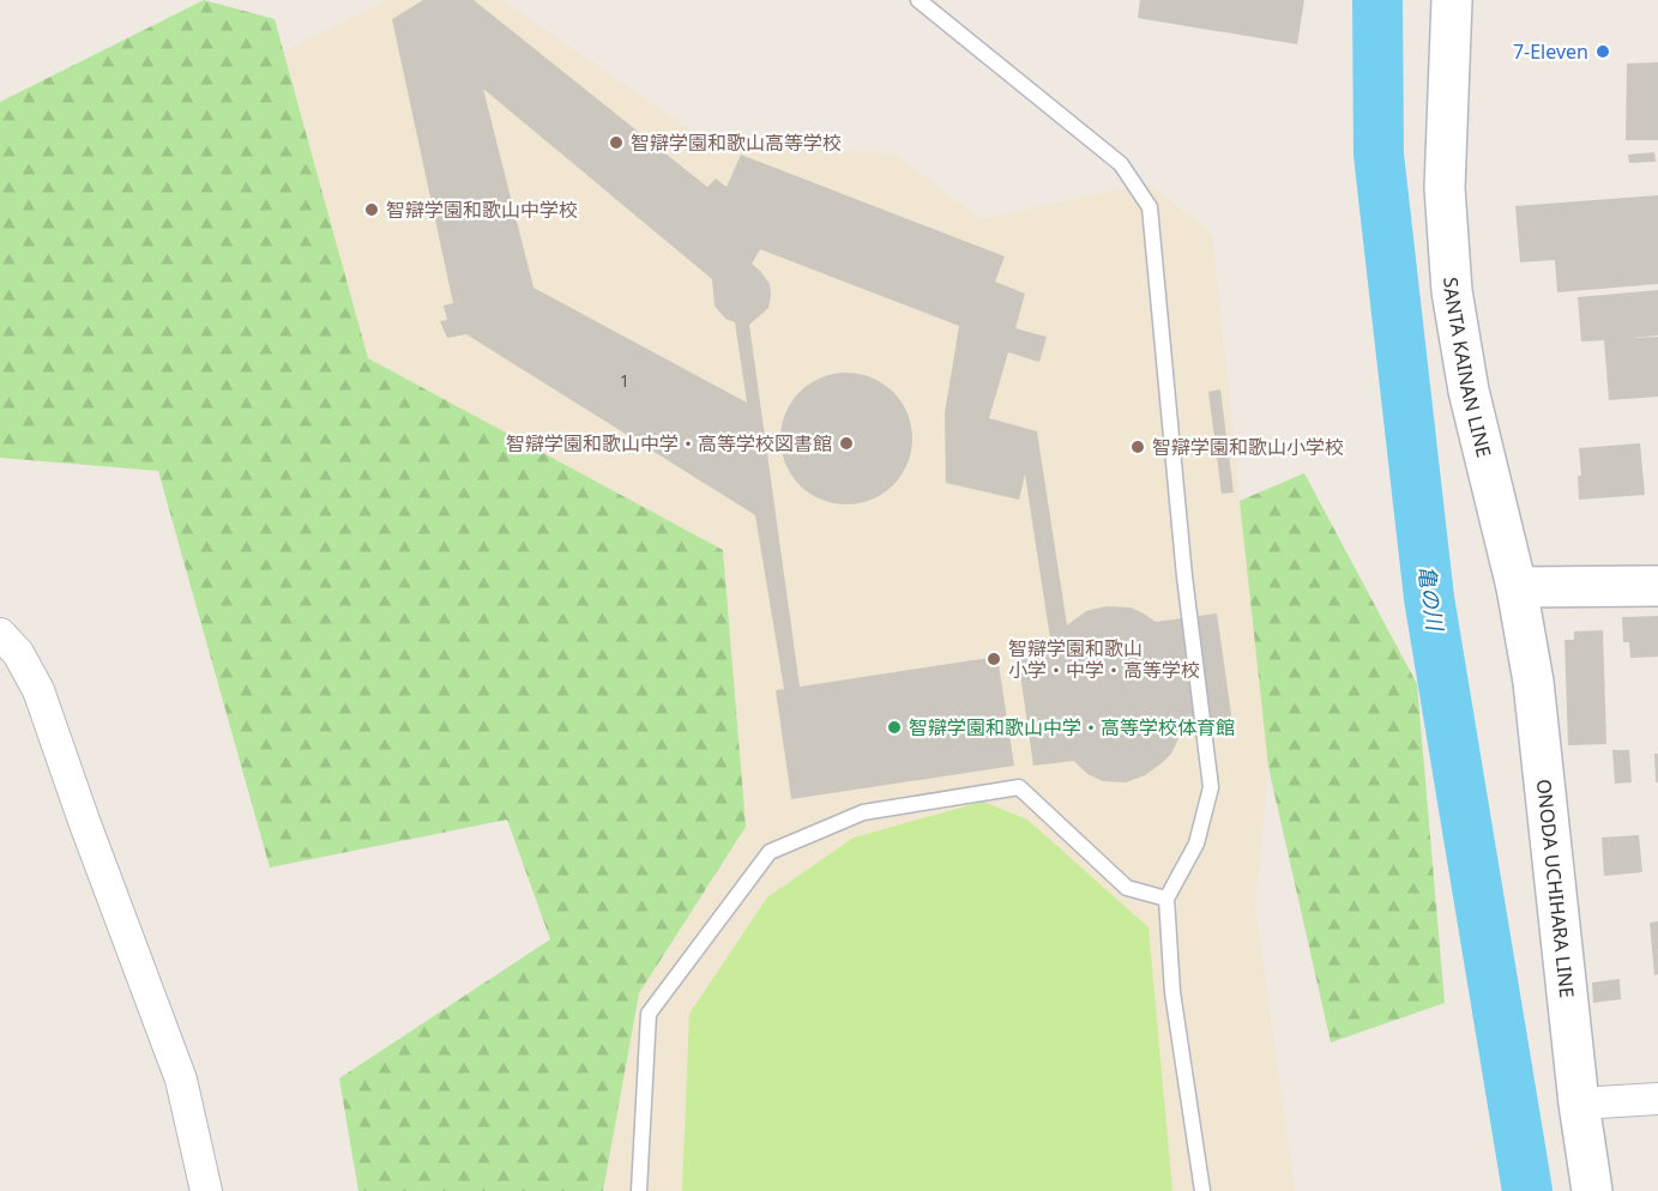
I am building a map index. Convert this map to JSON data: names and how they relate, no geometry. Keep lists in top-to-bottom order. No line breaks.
{"streets":{"main road":["SANTA KAINAN LINE","ONODA UCHIHARA LINE"]},"crossings":[["SANTA KAINAN LINE","ONODA UCHIHARA LINE"]],"water":["亀の川"],"places":["7-Eleven","智辯学園和歌山高等学校","智辯学園和歌山中学校","智辯学園和歌山中学・高等学校図書館","智辯学園和歌山小学校","智辯学園和歌山 小学・中学・高等学校","智辯学園和歌山中学・高等学校体育館"],"house_numbers":["1"]}
